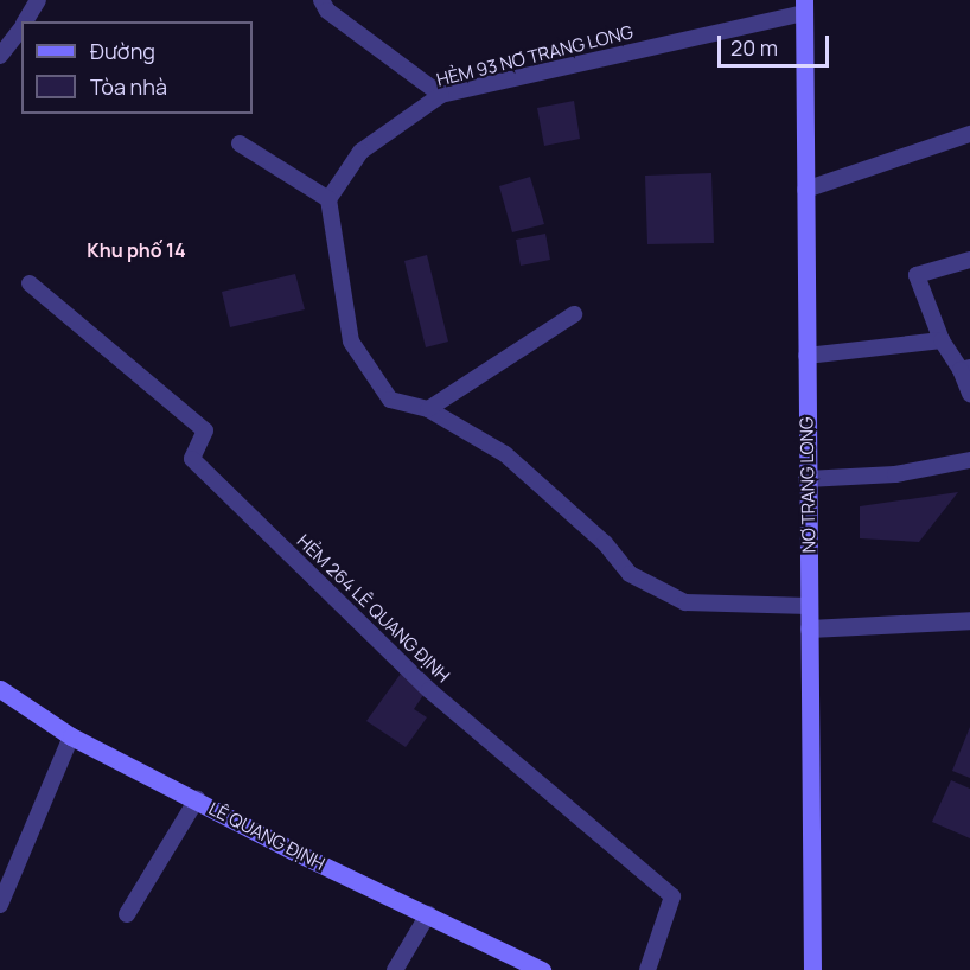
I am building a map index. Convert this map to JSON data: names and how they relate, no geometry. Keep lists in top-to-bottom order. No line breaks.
{"streets":{"main road":["NƠ TRANG LONG","LÊ QUANG ĐỊNH"],"lane":["HẺM 93 NƠ TRANG LONG","HẺM 264 LÊ QUANG ĐỊNH"]},"crossings":[["HẺM 93 NƠ TRANG LONG","NƠ TRANG LONG"]],"districts":["Khu phố 14"],"legend":["Đường","Tòa nhà"],"scale_bar":"20 m"}
